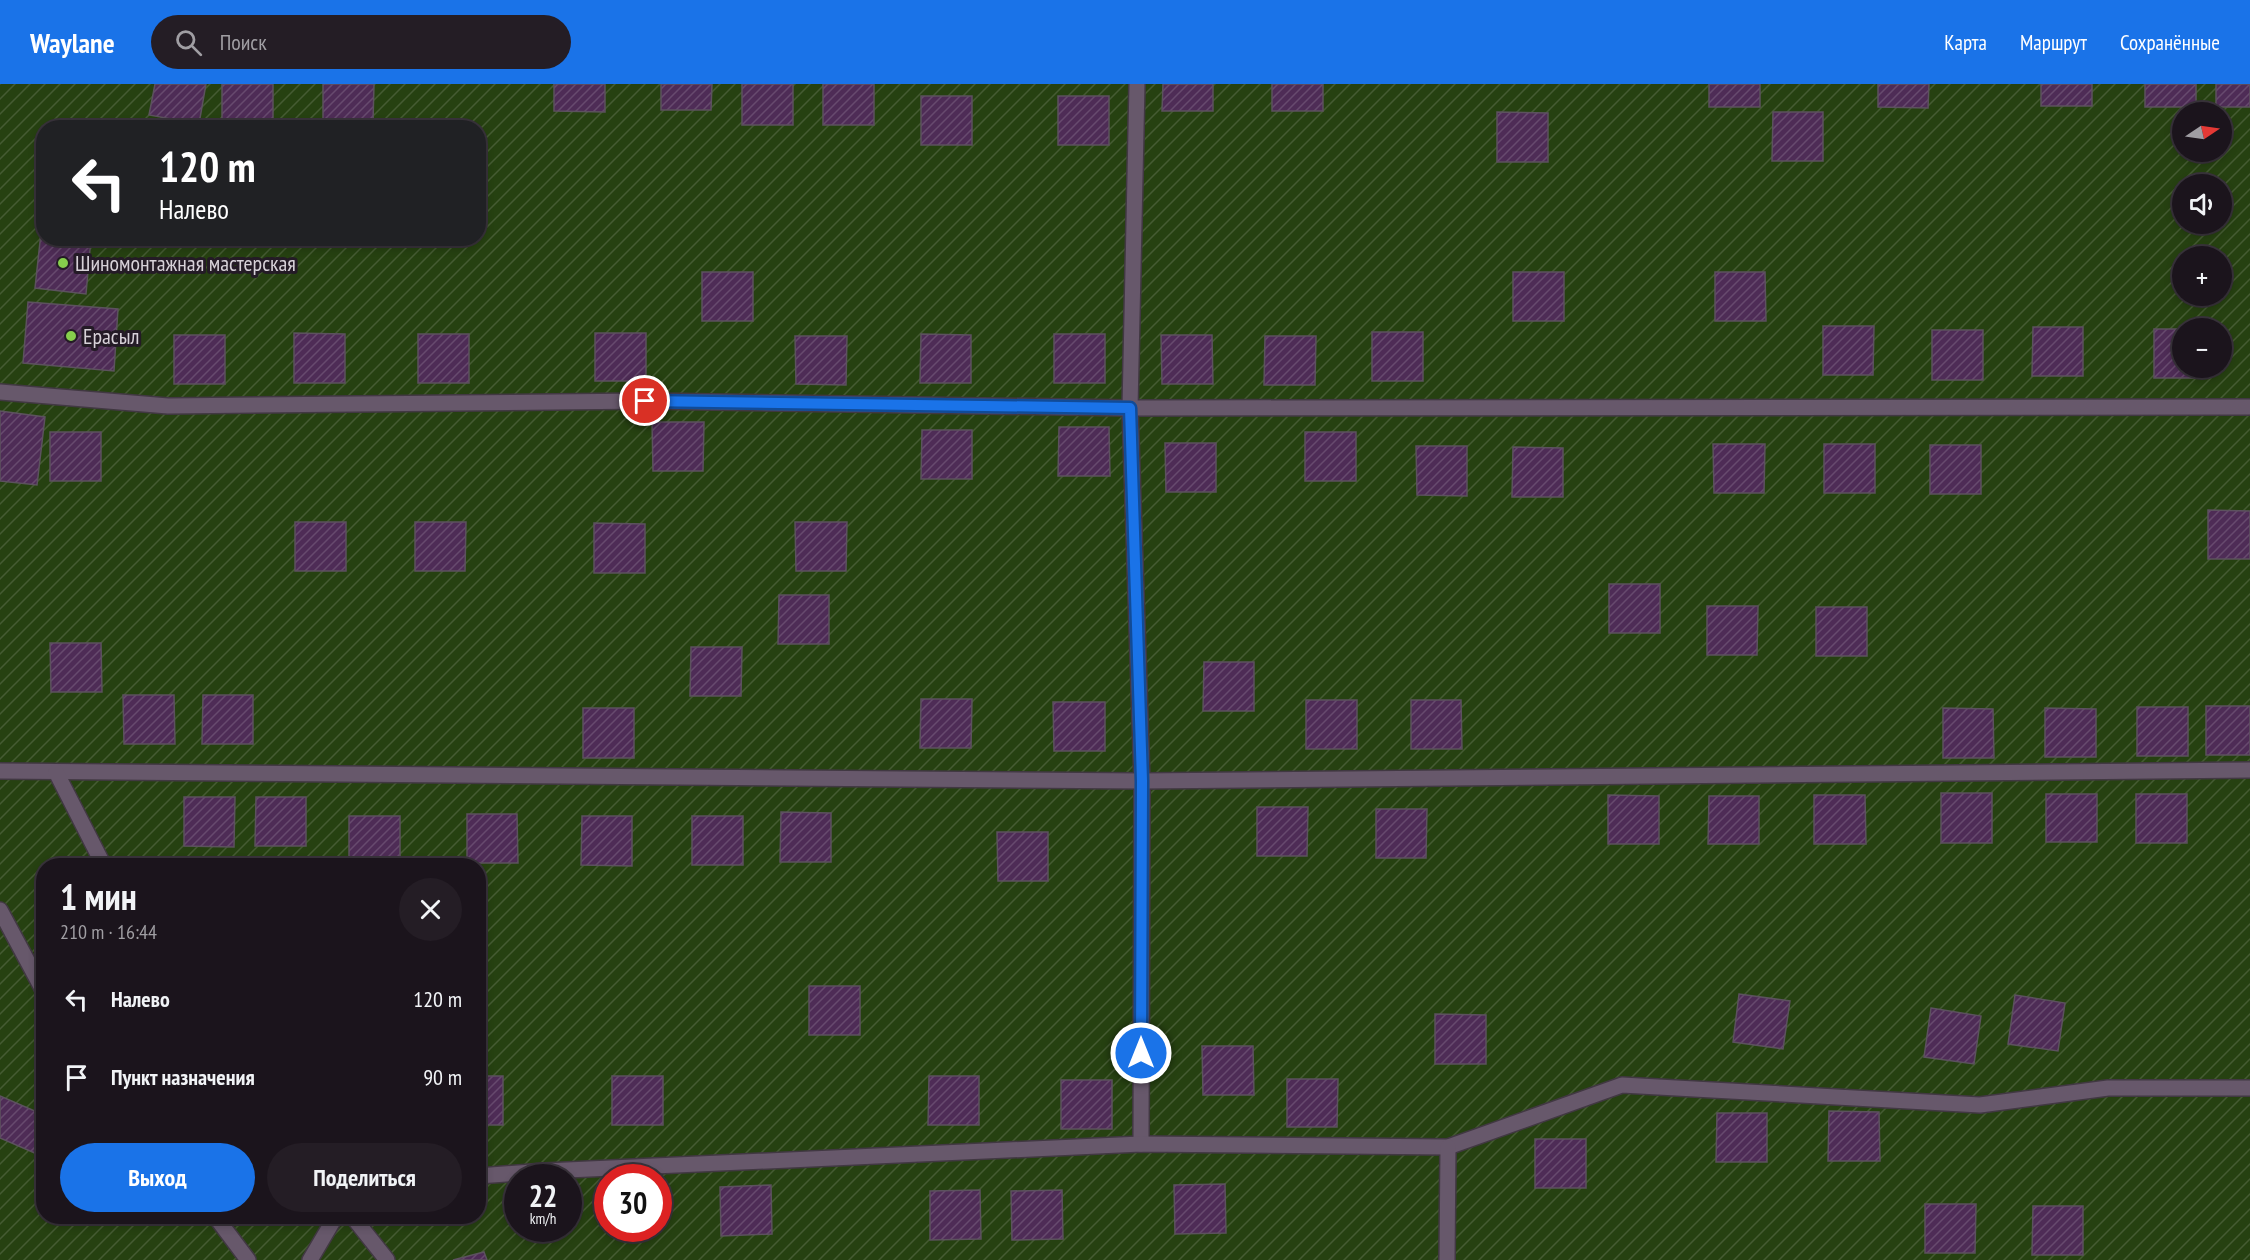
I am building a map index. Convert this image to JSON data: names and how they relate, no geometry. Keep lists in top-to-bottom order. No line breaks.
{"places":["Шиномонтажная мастерская","Ерасыл"],"north":"right","page":{"header":"Waylane","search":"Поиск","nav":["Карта","Маршрут","Сохранённые"],"map_buttons":["+","−"],"turn":["120 m","Налево"],"heading":["1 мин","210 m · 16:44"],"list":[{"name":"Налево","value":"120 m"},{"name":"Пункт назначения","value":"90 m"}],"buttons":["Выход","Поделиться"],"speed":"22 km/h","limit":"30"}}
